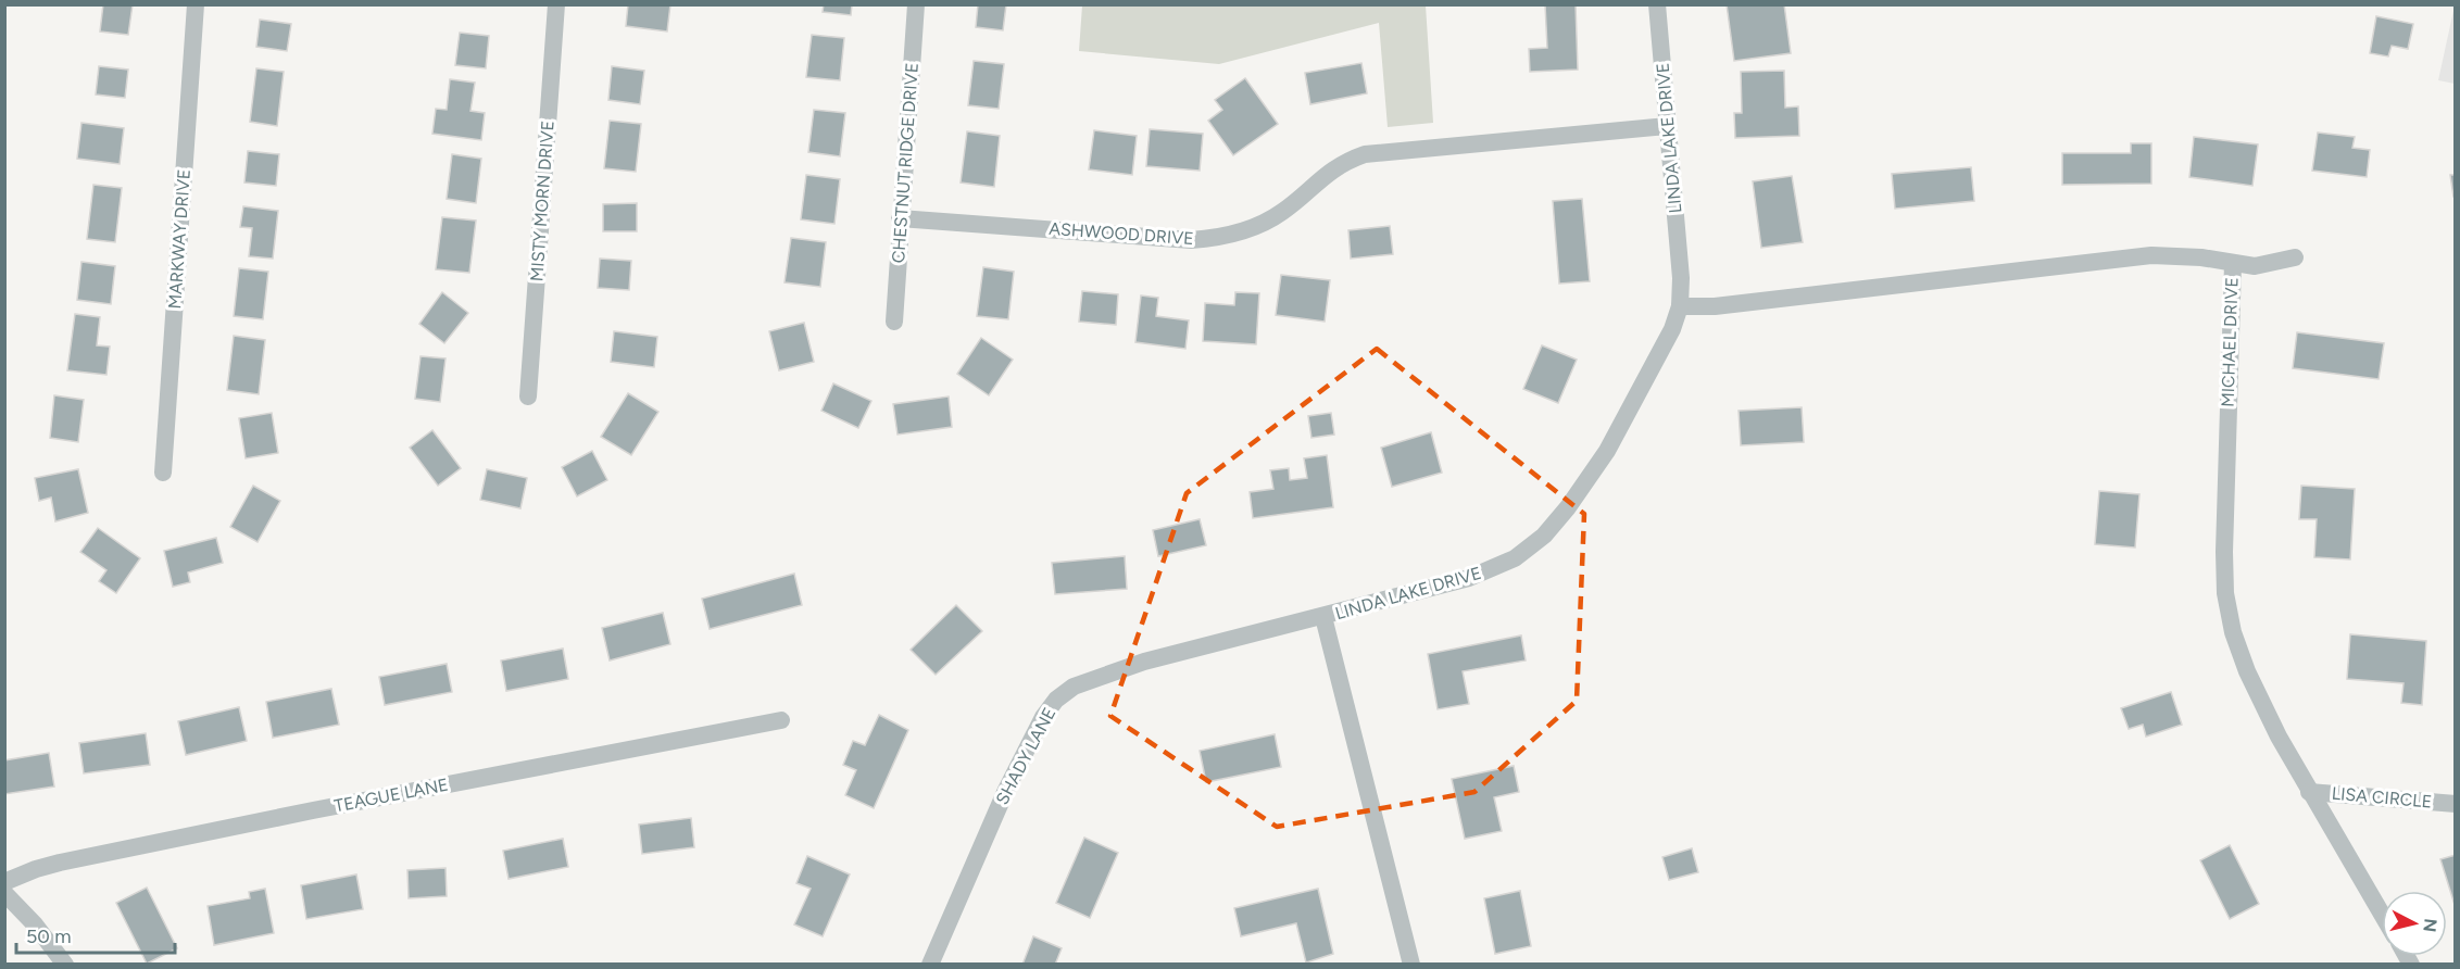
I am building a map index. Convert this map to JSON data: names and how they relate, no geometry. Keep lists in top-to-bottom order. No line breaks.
{"streets":{"street":["LINDA LAKE DRIVE","CHESTNUT RIDGE DRIVE","MISTY MORN DRIVE","ASHWOOD DRIVE","MARKWAY DRIVE","MICHAEL DRIVE","SHADY LANE","TEAGUE LANE","LISA CIRCLE"]},"crossings":[["LINDA LAKE DRIVE","ASHWOOD DRIVE"],["LINDA LAKE DRIVE","MICHAEL DRIVE"],["LINDA LAKE DRIVE","SHADY LANE"],["CHESTNUT RIDGE DRIVE","ASHWOOD DRIVE"],["MICHAEL DRIVE","LISA CIRCLE"]],"scale_bar":"50 m","north":"right"}
